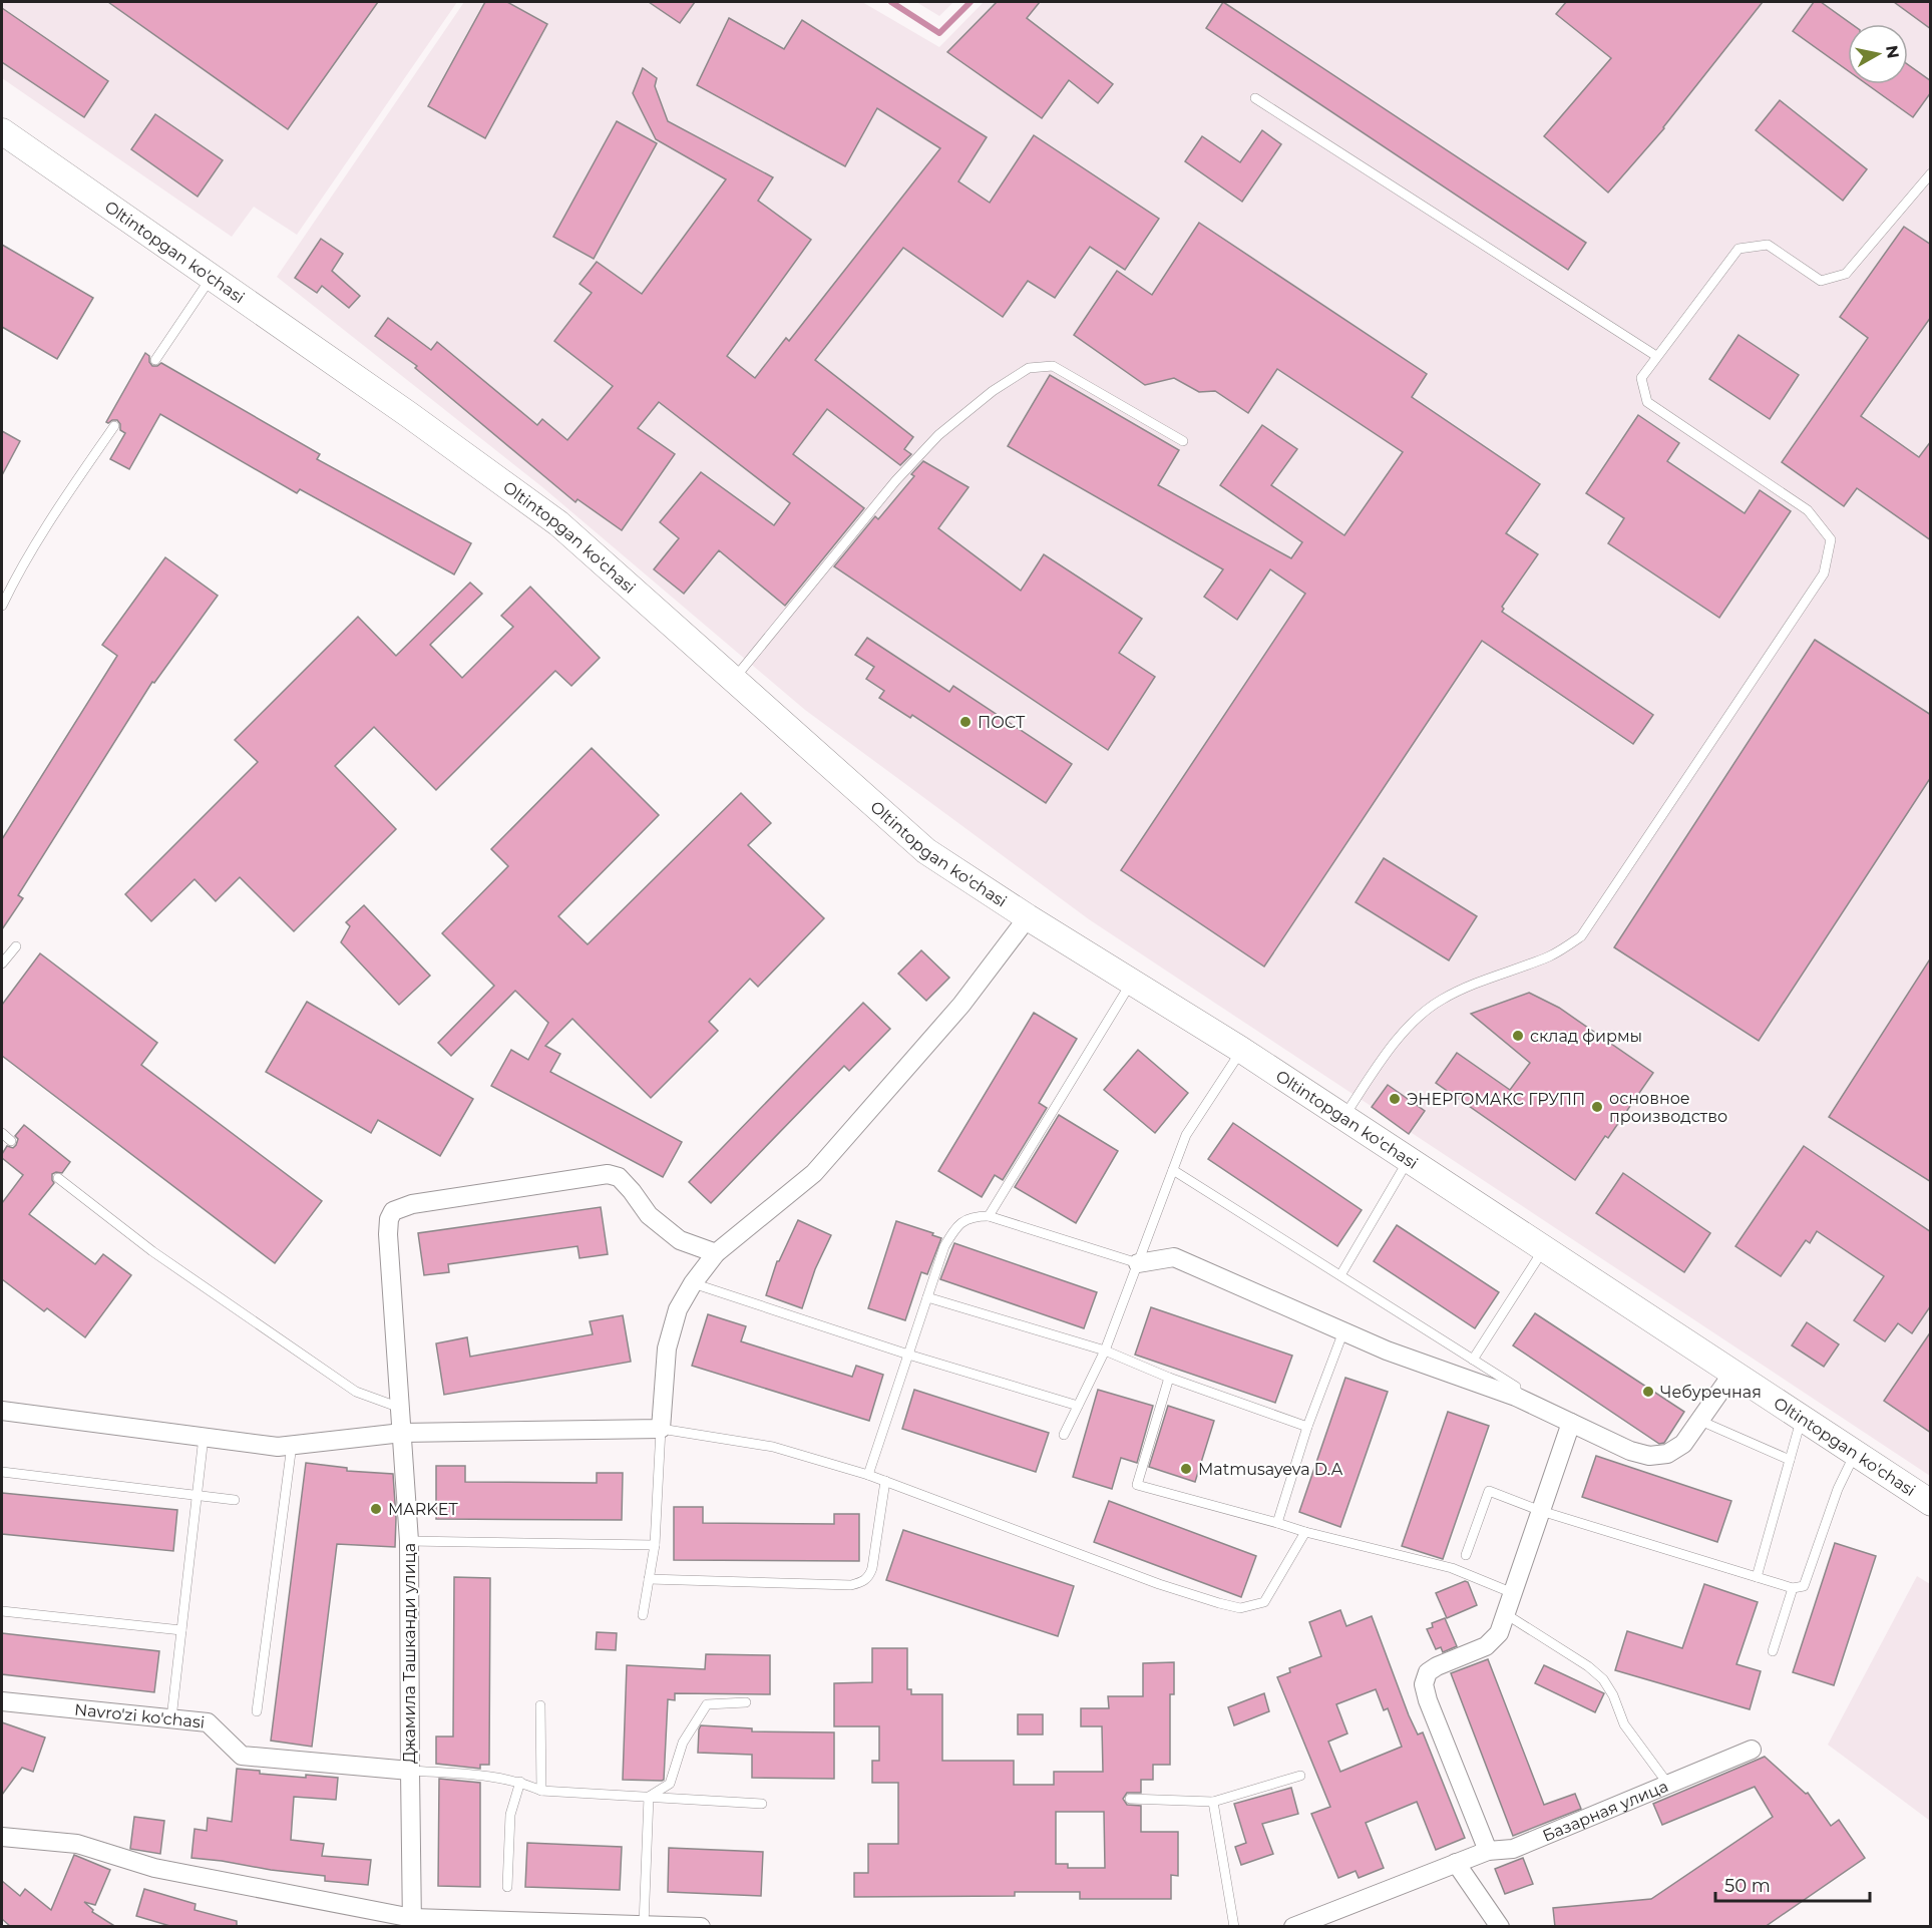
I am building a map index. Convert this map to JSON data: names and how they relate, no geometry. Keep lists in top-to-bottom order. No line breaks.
{"streets":{"street":["Oltintopgan ko'chasi","Джамила Ташканди улица","Navro'zi ko'chasi","Базарная улица"]},"crossings":[["Джамила Ташканди улица","Navro'zi ko'chasi"]],"places":["ПОСТ","склад фирмы","ЭНЕРГОМАКС ГРУПП","основное производство","Чебуречная","Matmusayeva D.A","MARKET"],"scale_bar":"50 m","north":"right"}
